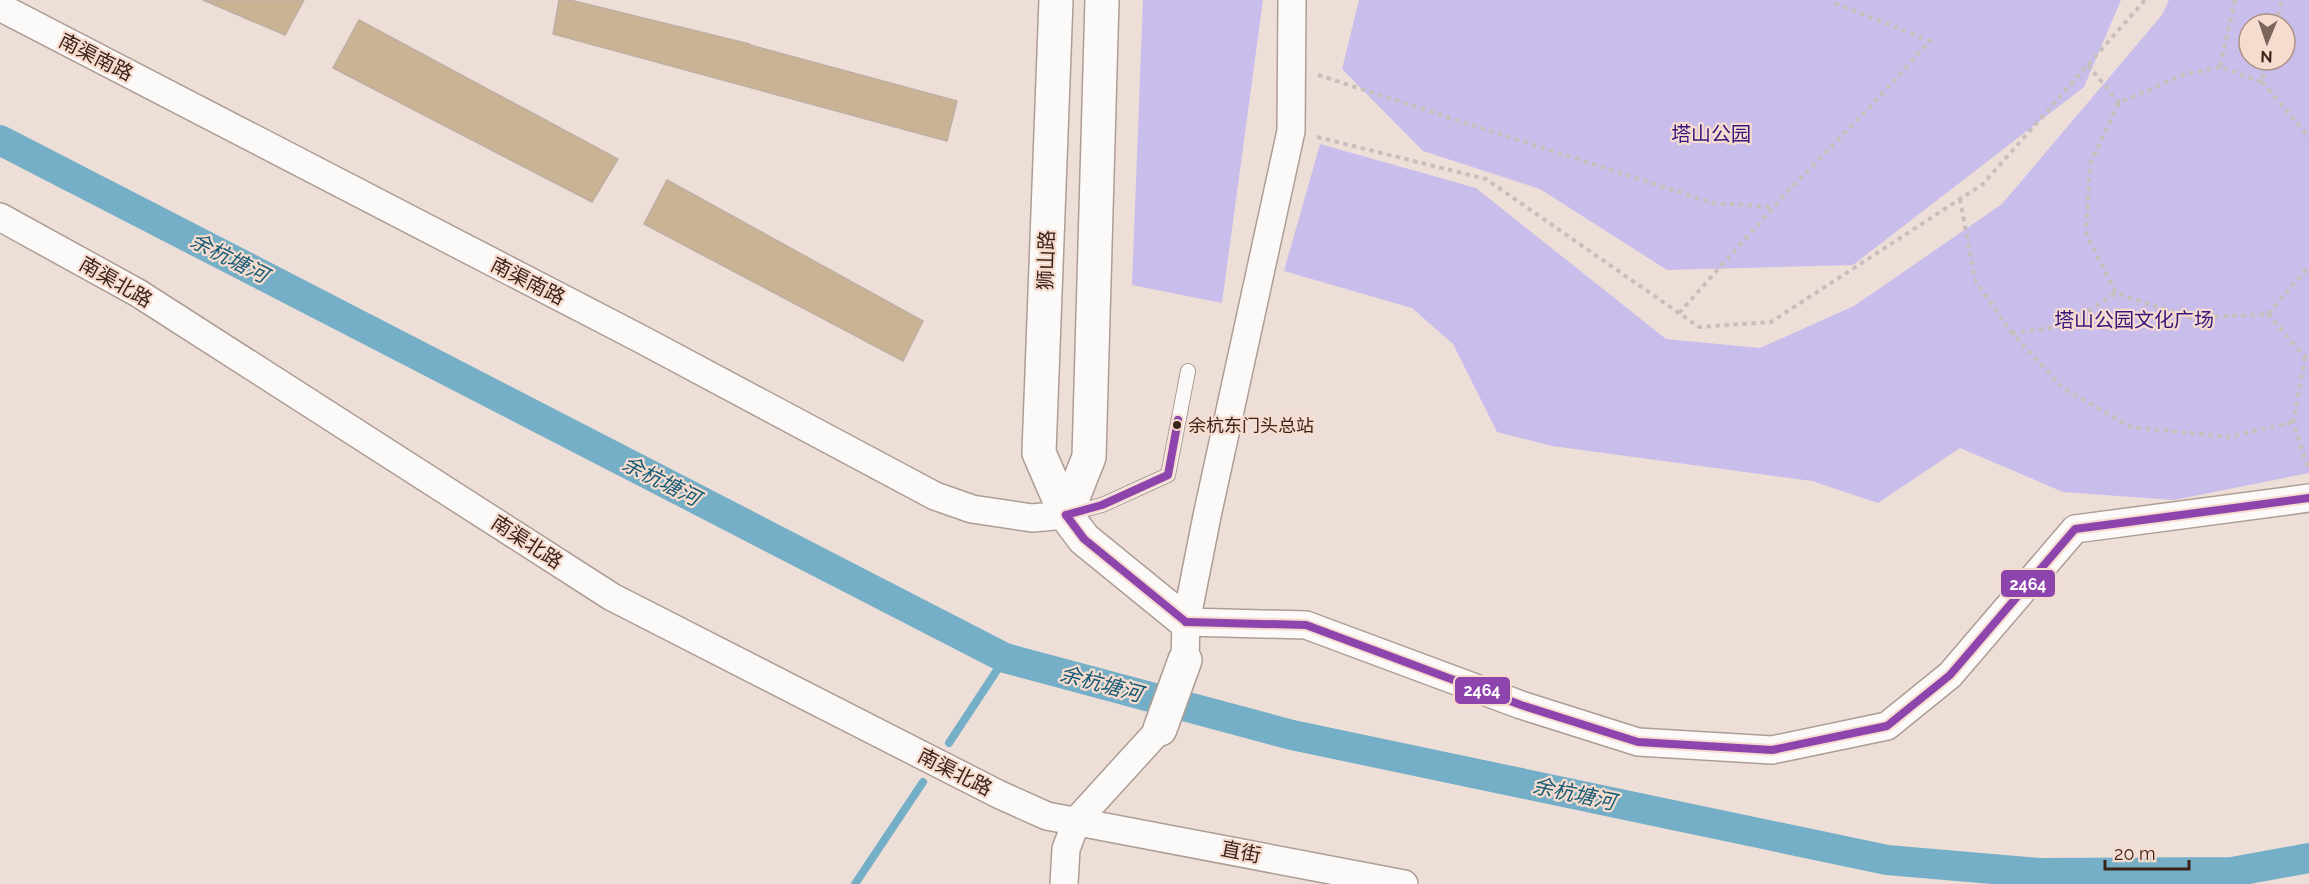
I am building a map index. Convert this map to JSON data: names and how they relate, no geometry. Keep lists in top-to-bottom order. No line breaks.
{"streets":{"main road":["狮山路"],"street":["南渠南路","南渠北路","直街"]},"crossings":[["南渠南路","狮山路"],["南渠北路","直街"]],"water":["余杭塘河"],"parks":["塔山公园","塔山公园文化广场"],"places":["余杭东门头总站"],"lines":["transit line 2464"],"scale_bar":"20 m","north":"bottom"}
